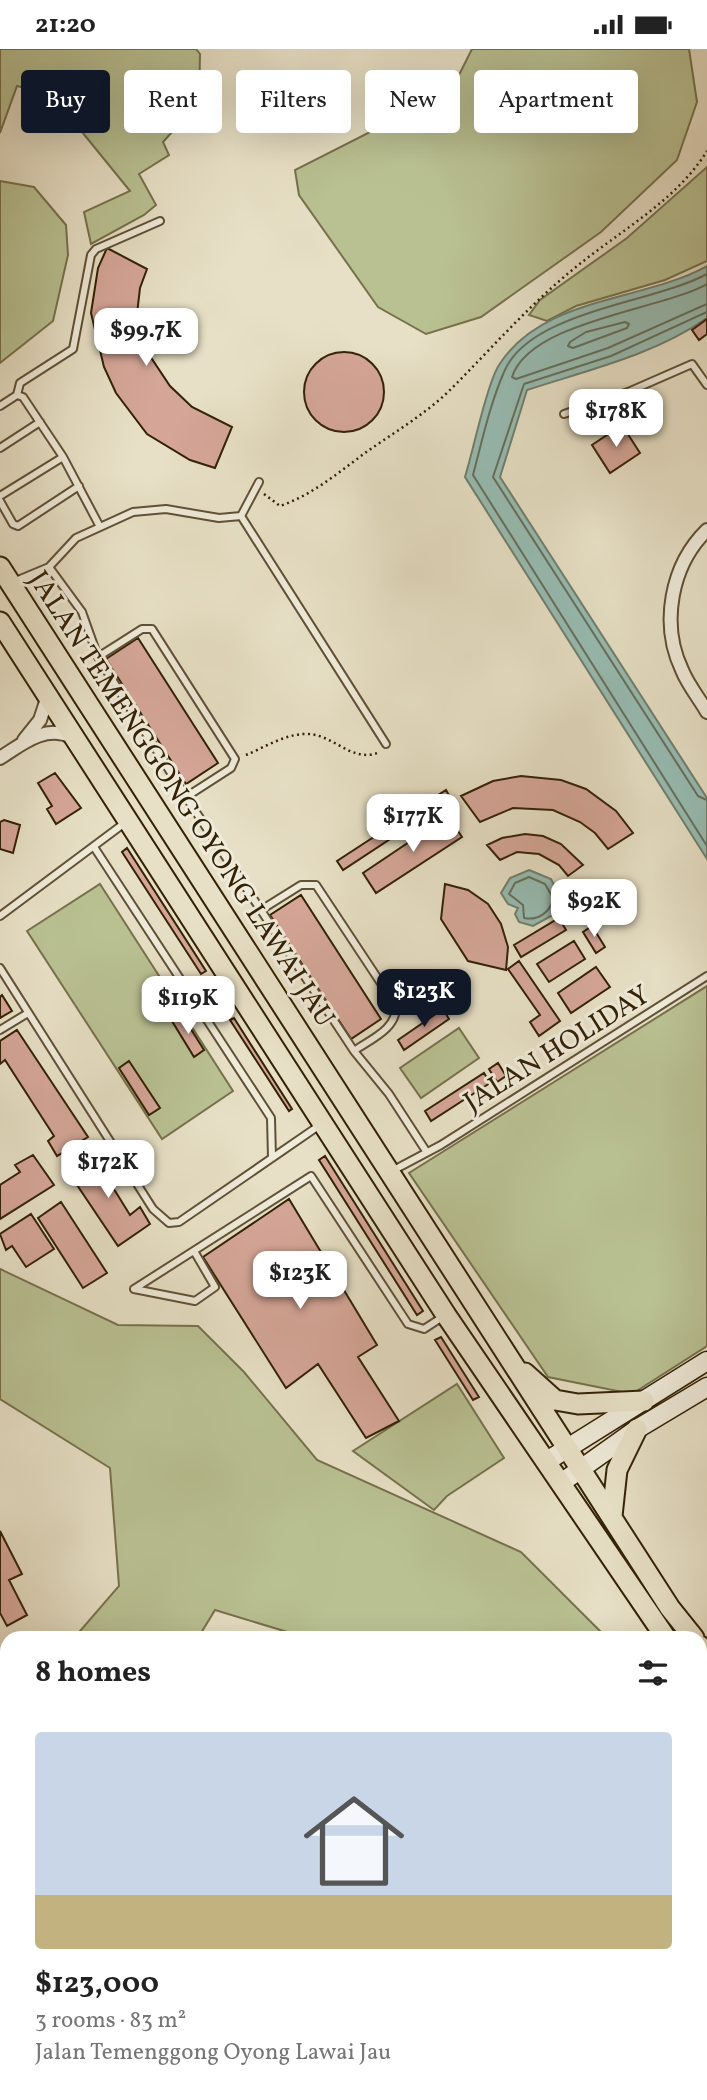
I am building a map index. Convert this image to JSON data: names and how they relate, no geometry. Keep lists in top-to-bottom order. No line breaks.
{"streets":{"main road":["JALAN TEMENGGONG OYONG LAWAI JAU"],"lane":["JALAN HOLIDAY"]},"crossings":[["JALAN TEMENGGONG OYONG LAWAI JAU","JALAN HOLIDAY"]],"page":{"status":"21:20","chip":["Buy","Rent","Filters","New","Apartment"],"price":["$99.7K","$178K","$177K","$92K","$123K","$119K","$172K","$123K"],"heading":"8 homes","list":[{"name":"$123,000","note":"3 rooms · 83 m² · Jalan Temenggong Oyong Lawai Jau"}]}}
